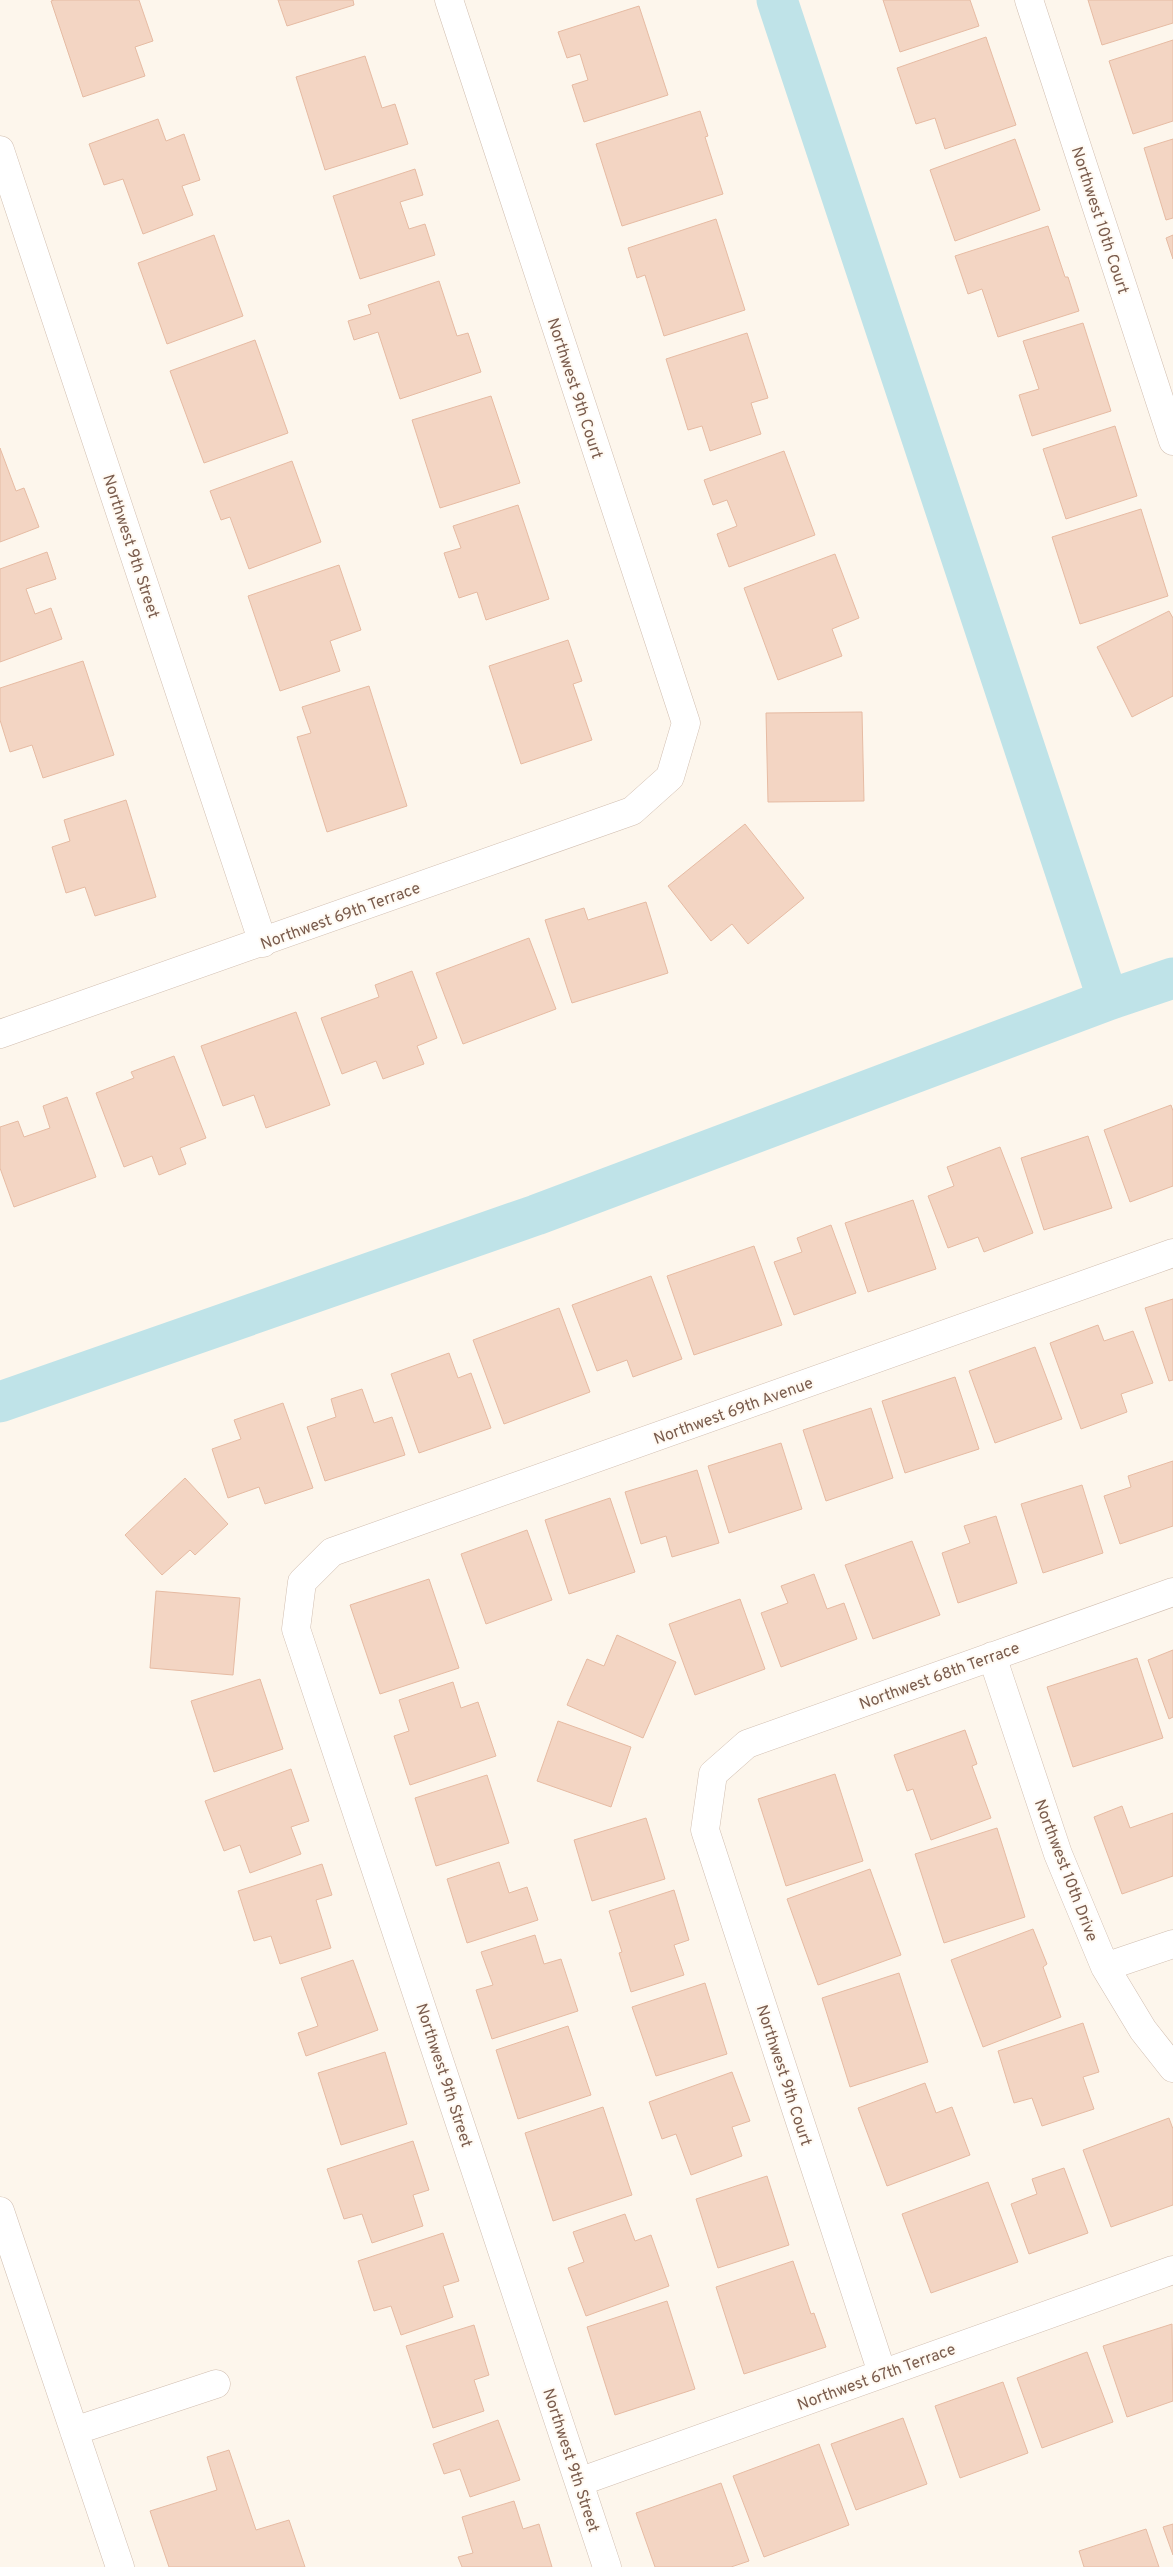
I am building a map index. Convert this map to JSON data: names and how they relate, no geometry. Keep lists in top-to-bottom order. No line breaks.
{"streets":{"street":["Northwest 10th Court","Northwest 9th Court","Northwest 9th Street","Northwest 69th Terrace","Northwest 69th Avenue","Northwest 68th Terrace","Northwest 10th Drive","Northwest 67th Terrace"]},"crossings":[["Northwest 9th Court","Northwest 69th Terrace"],["Northwest 9th Court","Northwest 68th Terrace"],["Northwest 9th Court","Northwest 67th Terrace"],["Northwest 9th Street","Northwest 69th Terrace"],["Northwest 9th Street","Northwest 69th Avenue"],["Northwest 9th Street","Northwest 67th Terrace"],["Northwest 68th Terrace","Northwest 10th Drive"]]}
